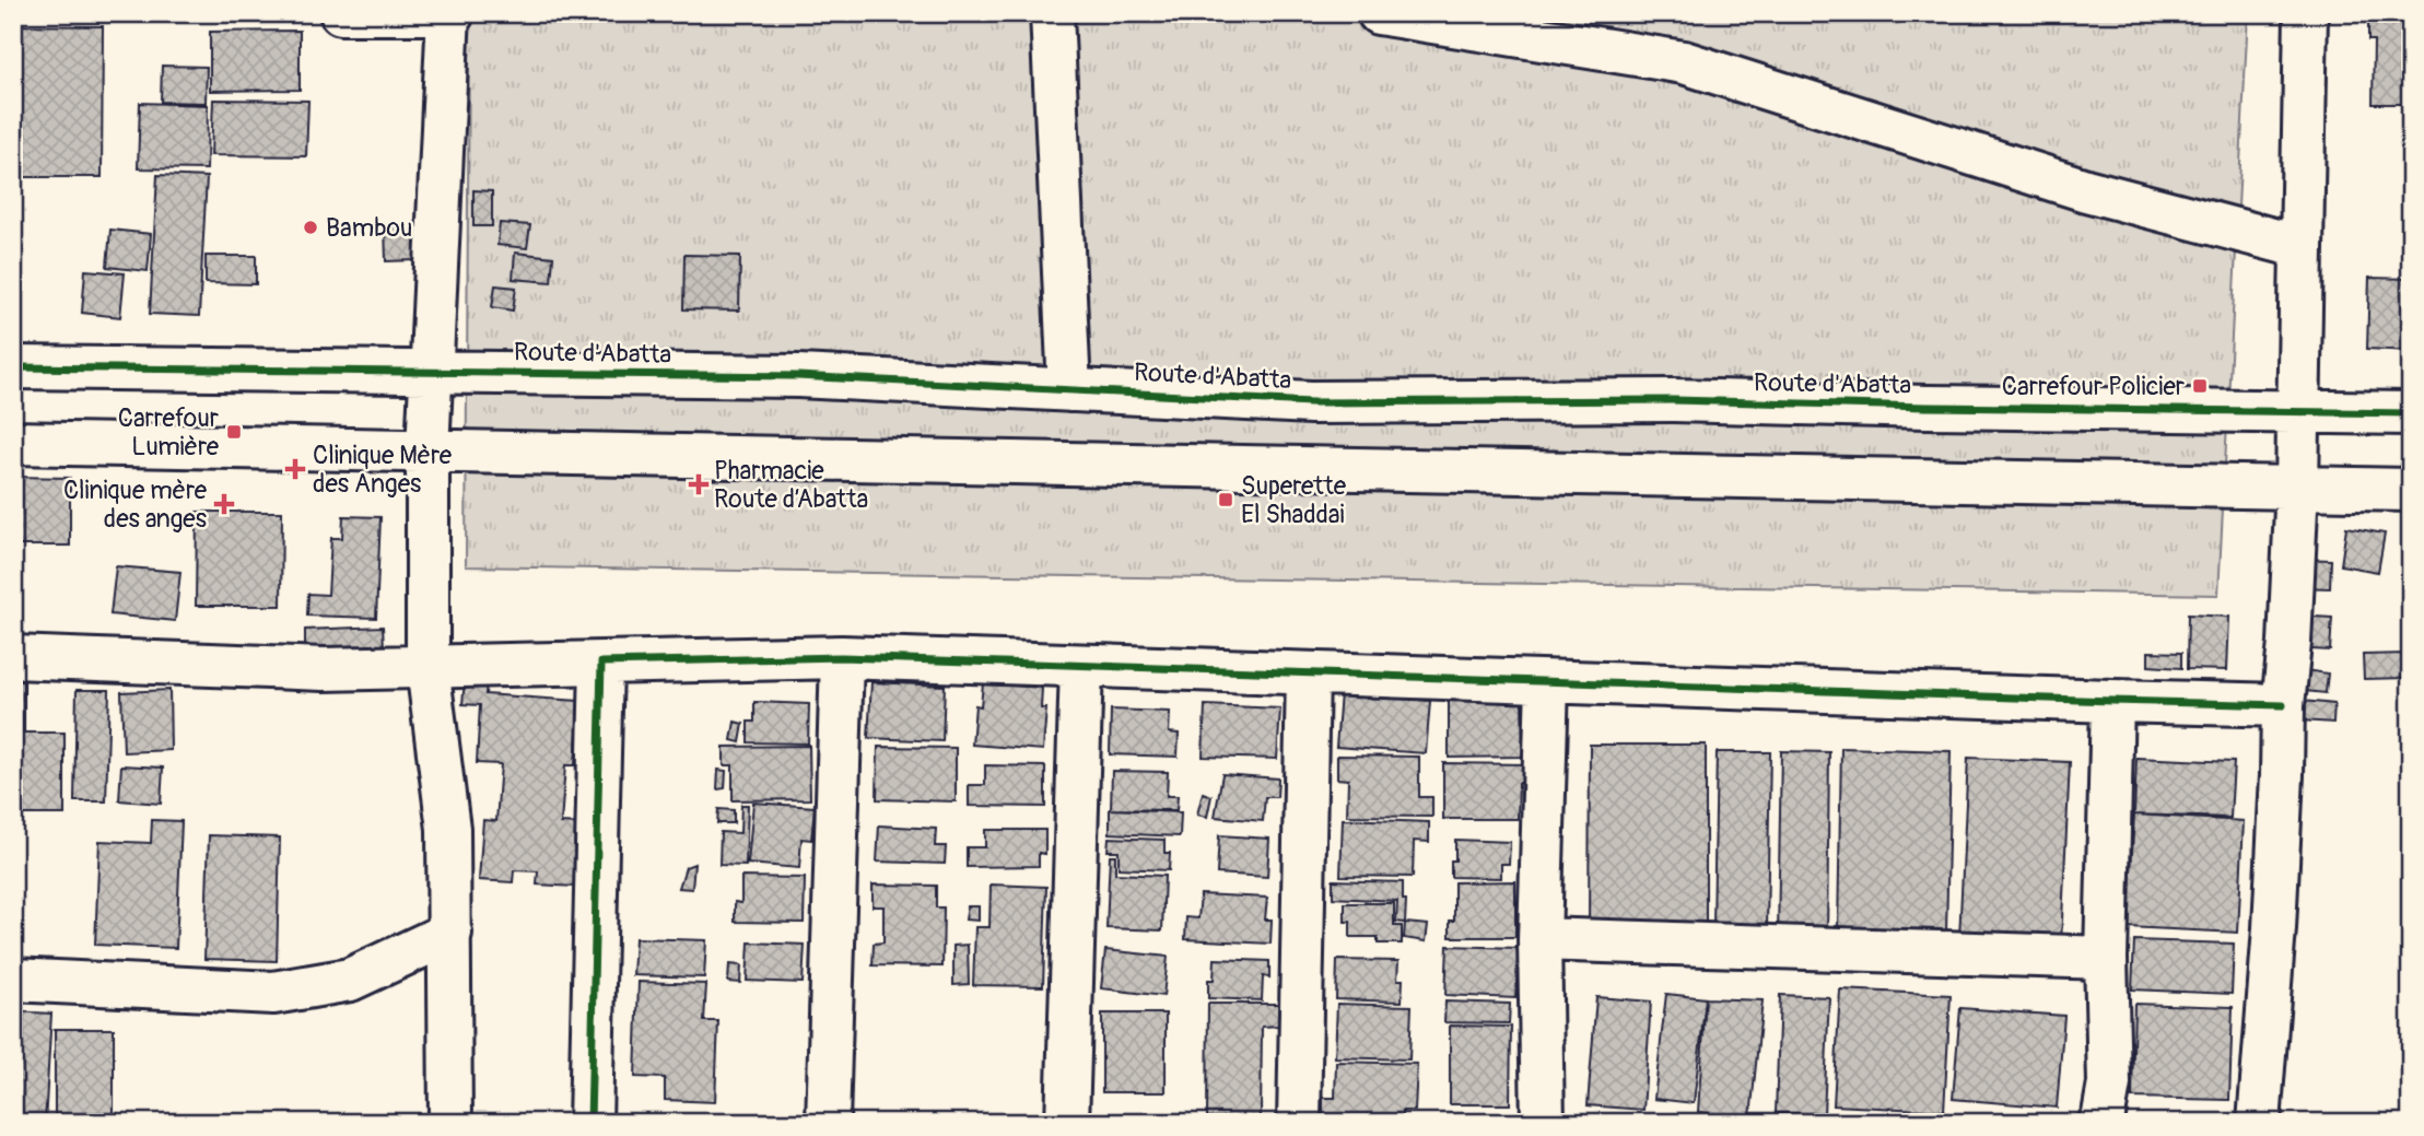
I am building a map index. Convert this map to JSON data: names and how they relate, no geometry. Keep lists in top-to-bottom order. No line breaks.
{"streets":{"street":["Route d'Abatta"]},"places":{"other":["Bambou"],"transit":["Carrefour Policier","Carrefour Lumière","Superette El Shaddai"],"health":["Clinique Mère des Anges","Pharmacie Route d’Abatta","Clinique mère des anges"]}}
